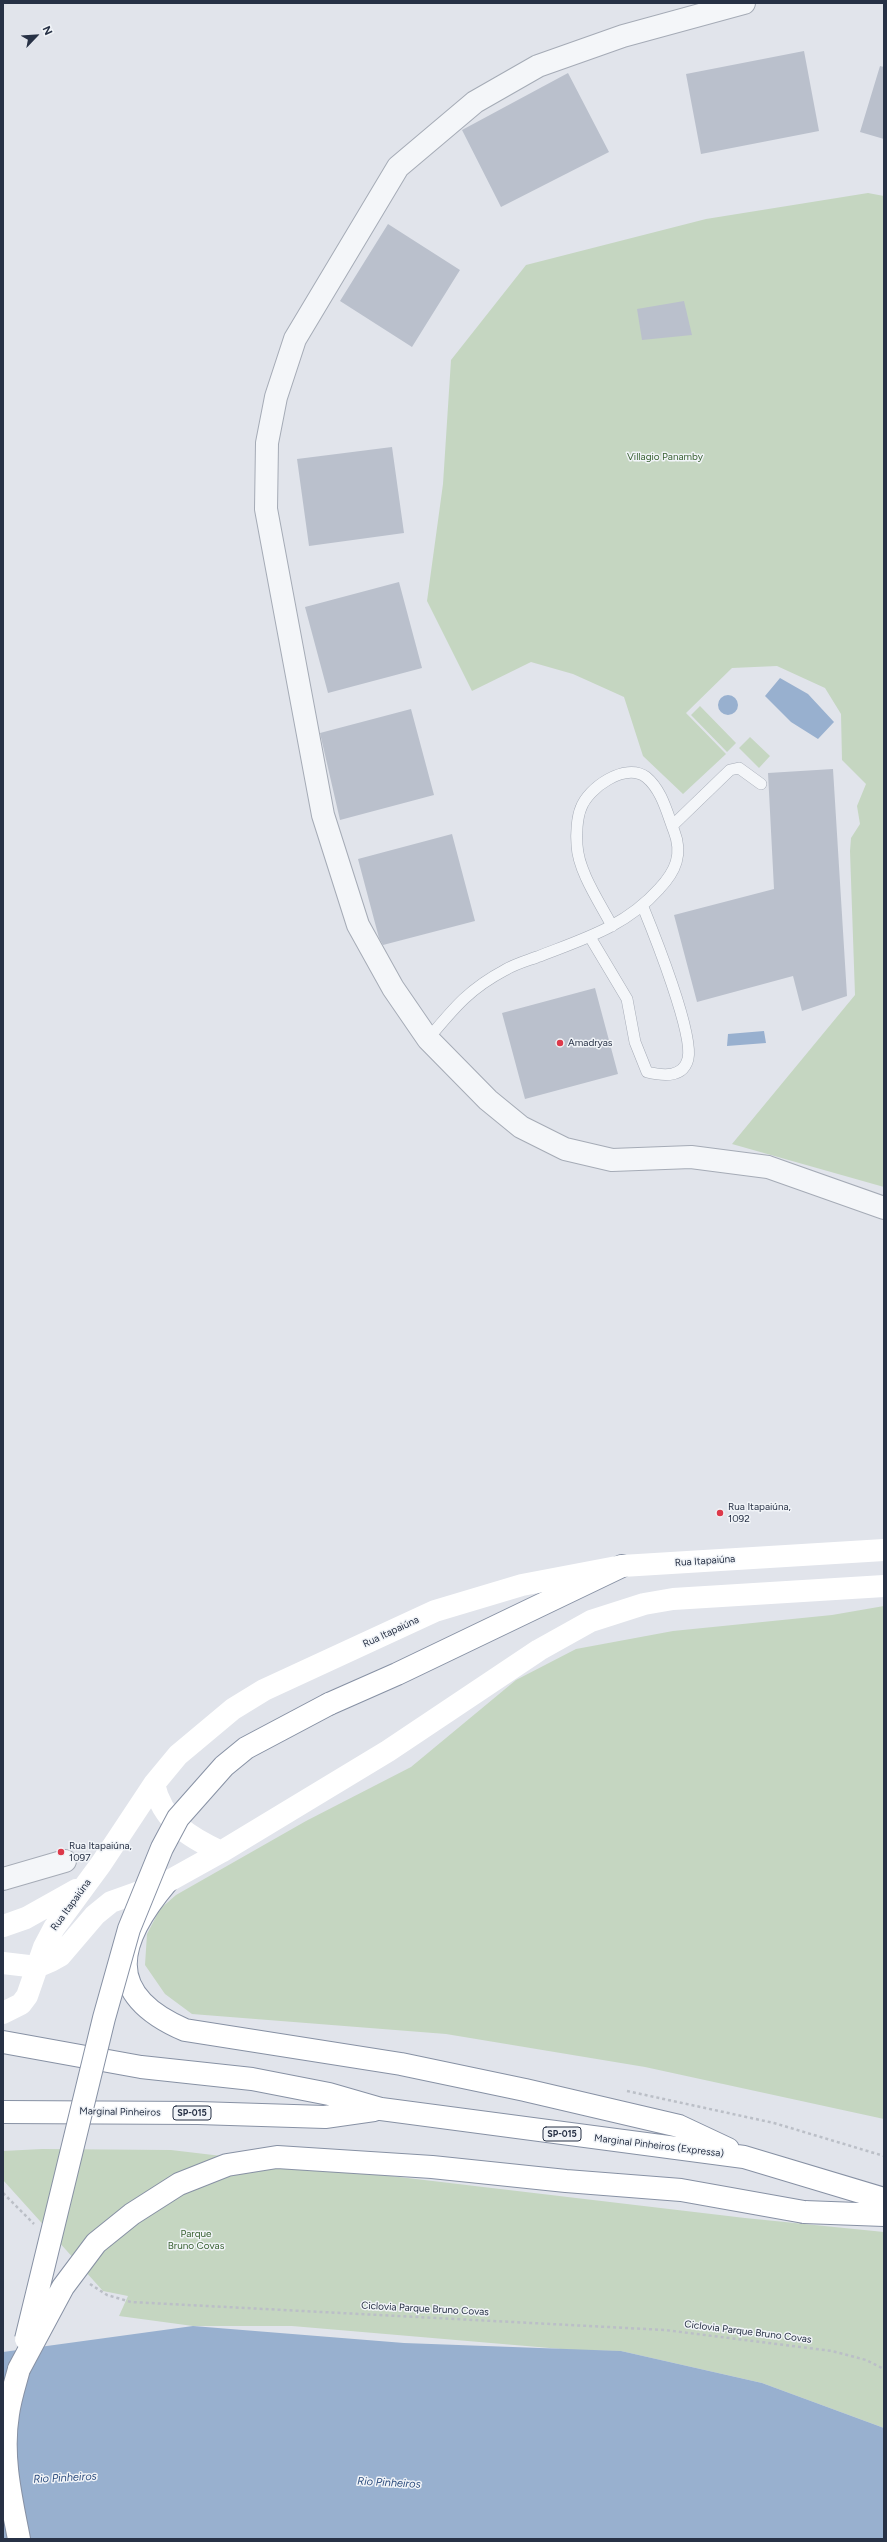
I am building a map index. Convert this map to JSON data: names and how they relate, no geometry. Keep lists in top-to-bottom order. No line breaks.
{"streets":{"main road":["Rua Itapaiúna","Marginal Pinheiros","SP-015","Marginal Pinheiros (Expressa)"],"path":["Ciclovia Parque Bruno Covas"]},"crossings":[["Marginal Pinheiros","Marginal Pinheiros (Expressa)"]],"water":["Rio Pinheiros"],"parks":["Villagio Panamby","Parque Bruno Covas"],"places":["Amadryas","Rua Itapaiúna, 1092","Rua Itapaiúna, 1097"],"north":"top right"}
